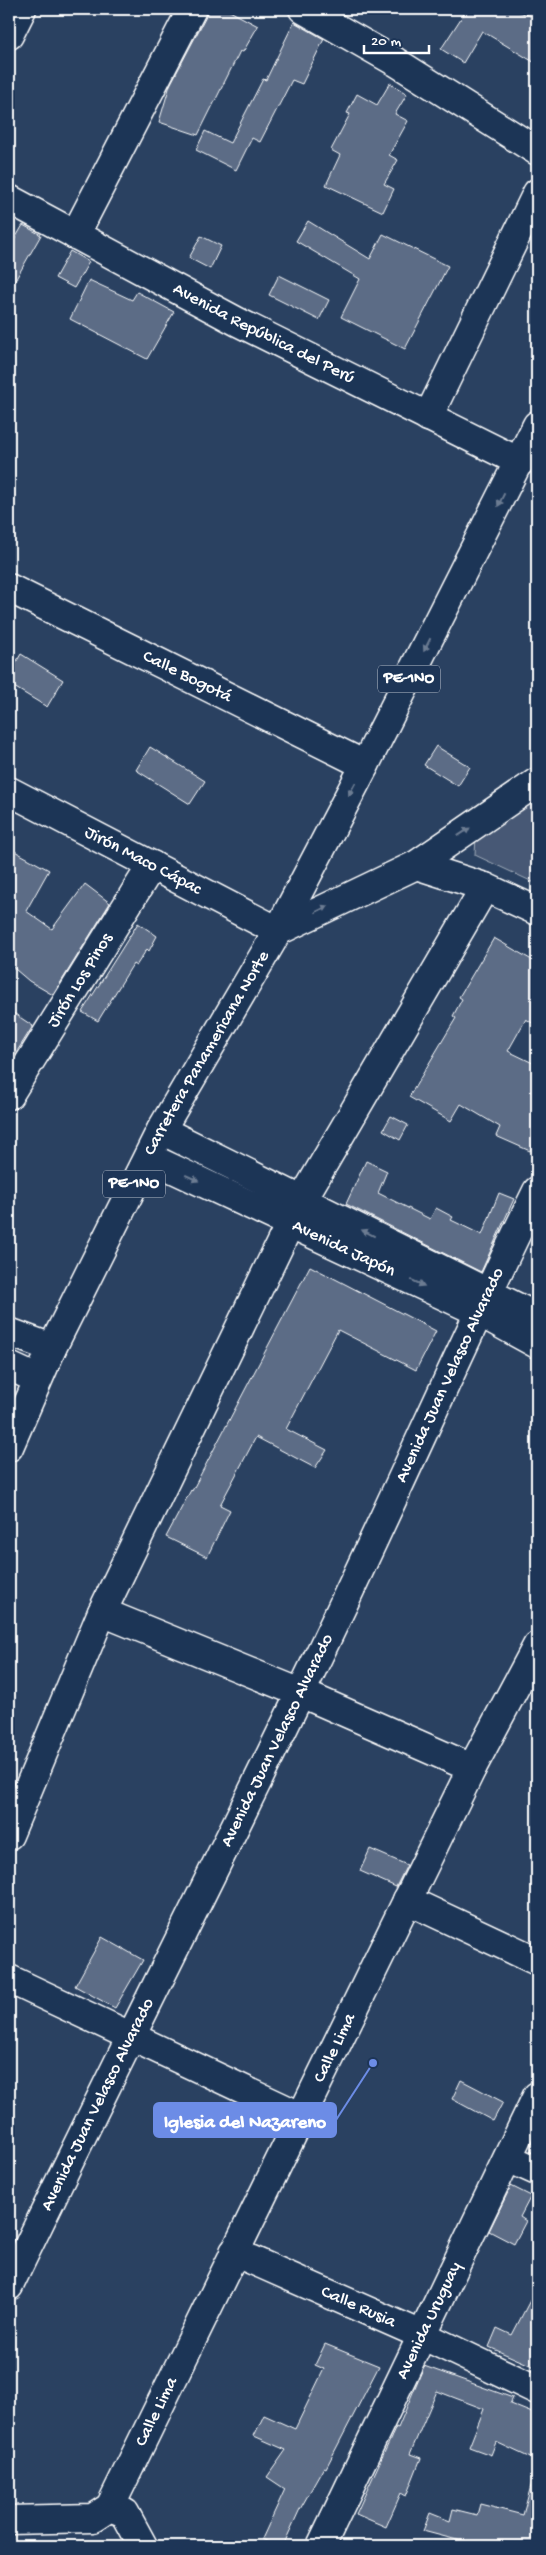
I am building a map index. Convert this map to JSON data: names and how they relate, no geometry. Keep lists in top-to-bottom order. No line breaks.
{"streets":{"street":["Avenida República del Perú","Calle Bogotá","PE-1NO","Jirón Maco Cápac","Jirón Los Pinos","Carretera Panamericana Norte","Avenida Japón","Avenida Juan Velasco Alvarado","Calle Lima","Calle Rusia","Avenida Uruguay"]},"crossings":[["Avenida República del Perú","Carretera Panamericana Norte"],["Calle Bogotá","Carretera Panamericana Norte"],["Jirón Maco Cápac","Jirón Los Pinos"],["Jirón Maco Cápac","Carretera Panamericana Norte"],["Carretera Panamericana Norte","Avenida Japón"],["Calle Lima","Calle Rusia"],["Calle Rusia","Avenida Uruguay"]],"places":["Iglesia del Nazareno"],"scale_bar":"20 m"}
